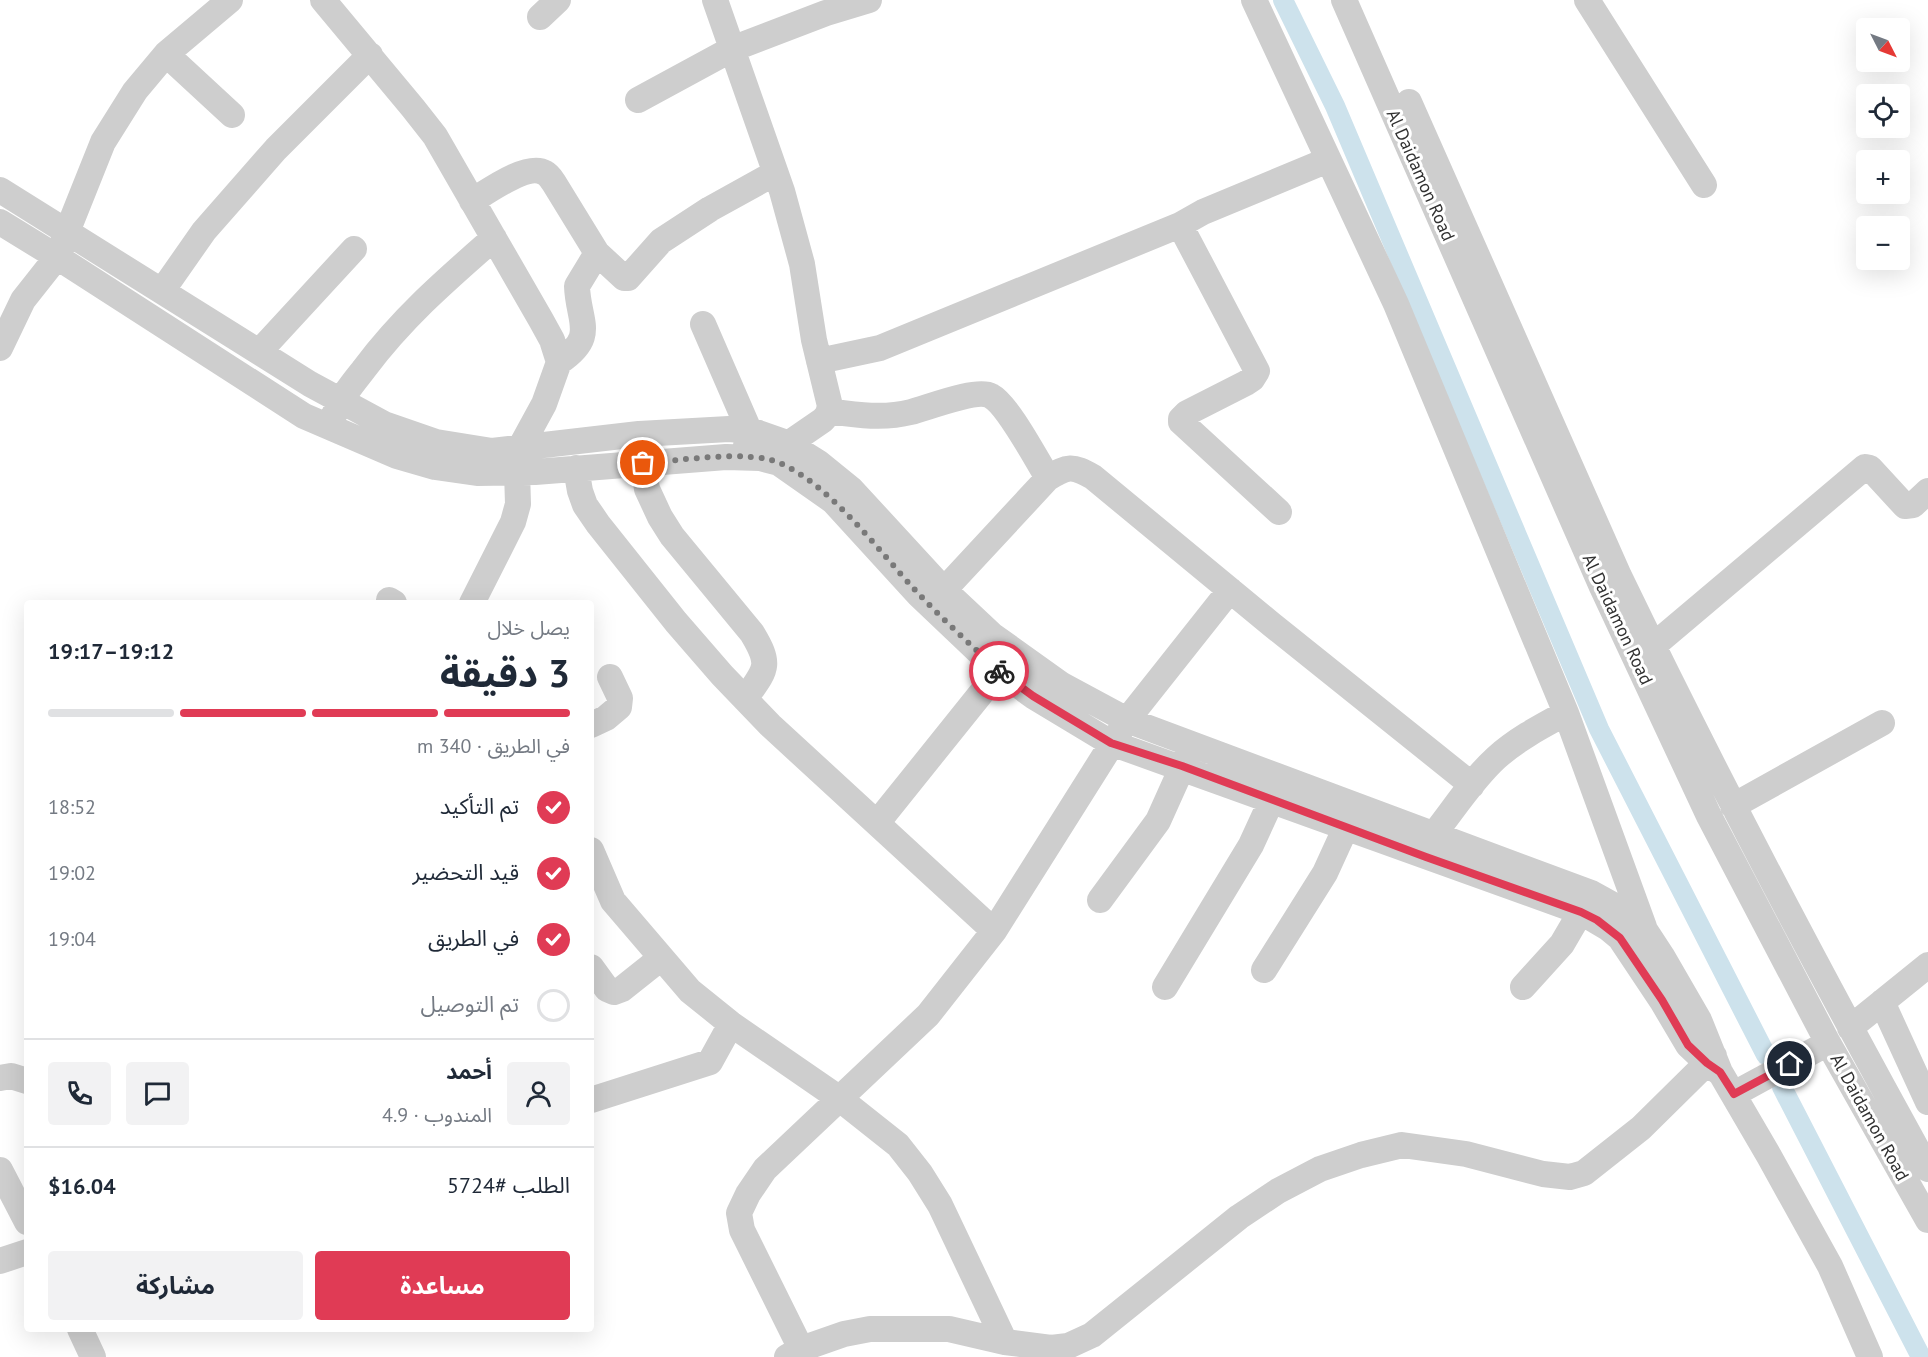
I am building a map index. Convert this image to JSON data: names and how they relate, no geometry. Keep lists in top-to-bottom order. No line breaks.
{"streets":{"street":["Al Daidamon Road"]},"north":"bottom right","page":{"map_buttons":["+","−"],"heading":["3 دقيقة","يصل خلال","19:12–19:17"],"panel":["أحمد","المندوب · 4.9","الطلب #5724","$16.04"],"bar":"في الطريق · 340 m","list":[["تم التأكيد","18:52"],["قيد التحضير","19:02"],["في الطريق","19:04"],"تم التوصيل"],"buttons":["مساعدة","مشاركة"]}}
